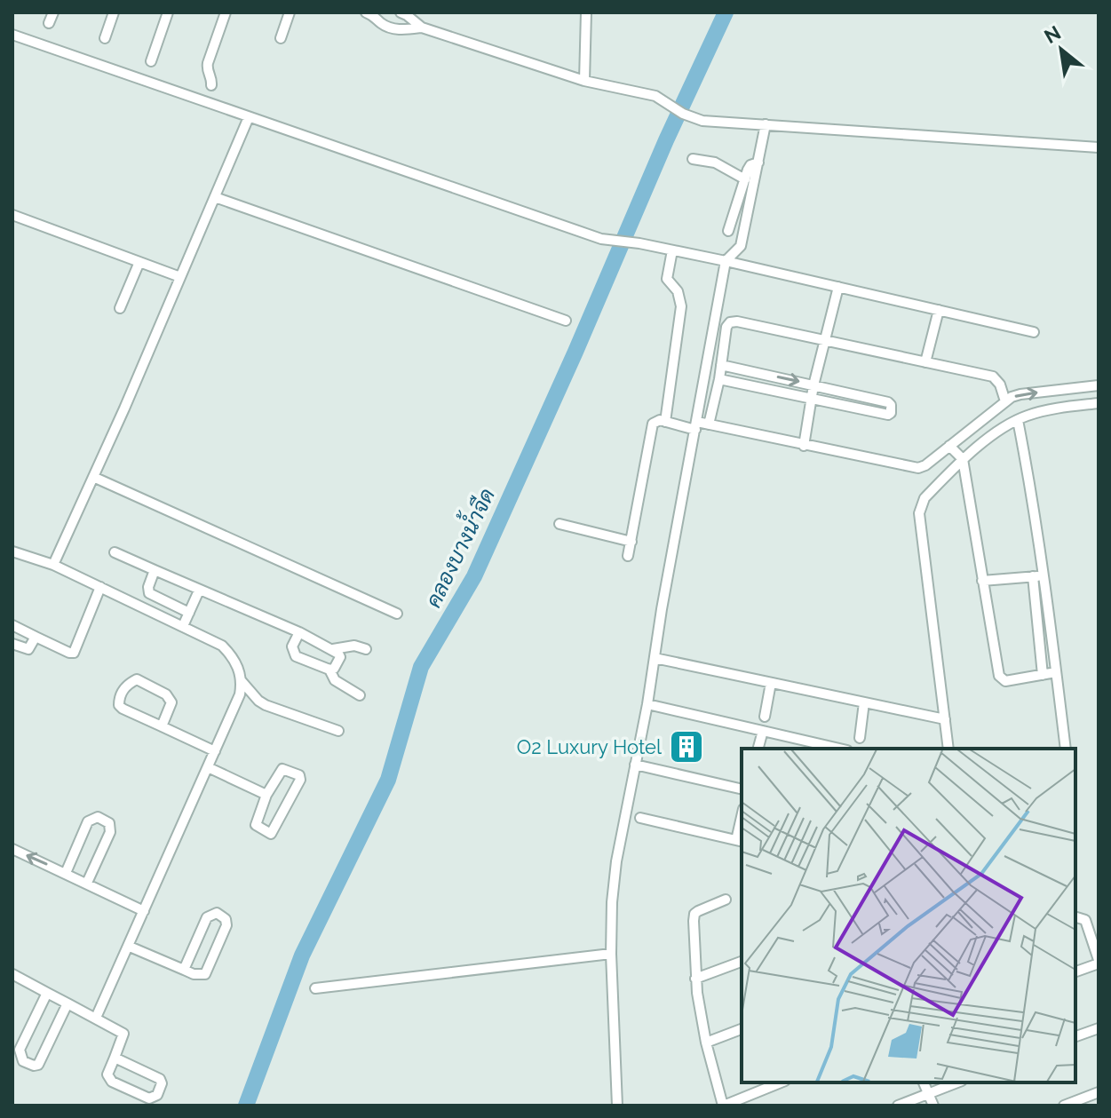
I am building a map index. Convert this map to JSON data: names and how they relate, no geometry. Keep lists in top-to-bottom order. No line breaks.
{"water":["คลองบางน้ำจืด"],"places":{"building":["O2 Luxury Hotel"]},"north":"top left"}
